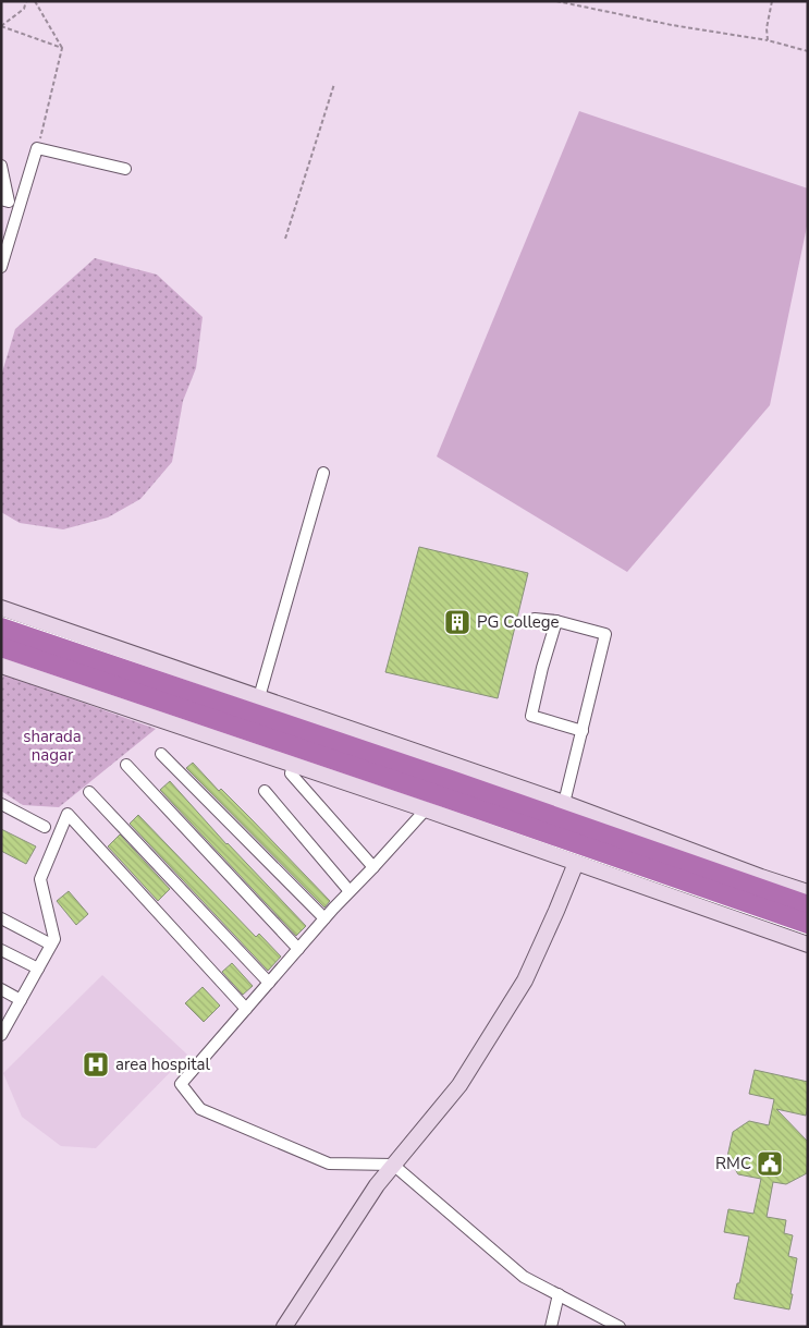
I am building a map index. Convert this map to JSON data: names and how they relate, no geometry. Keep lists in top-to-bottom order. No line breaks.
{"parks":["sharada nagar"],"places":{"building":["PG College"],"hospital":["area hospital"],"public building":["RMC"]}}
